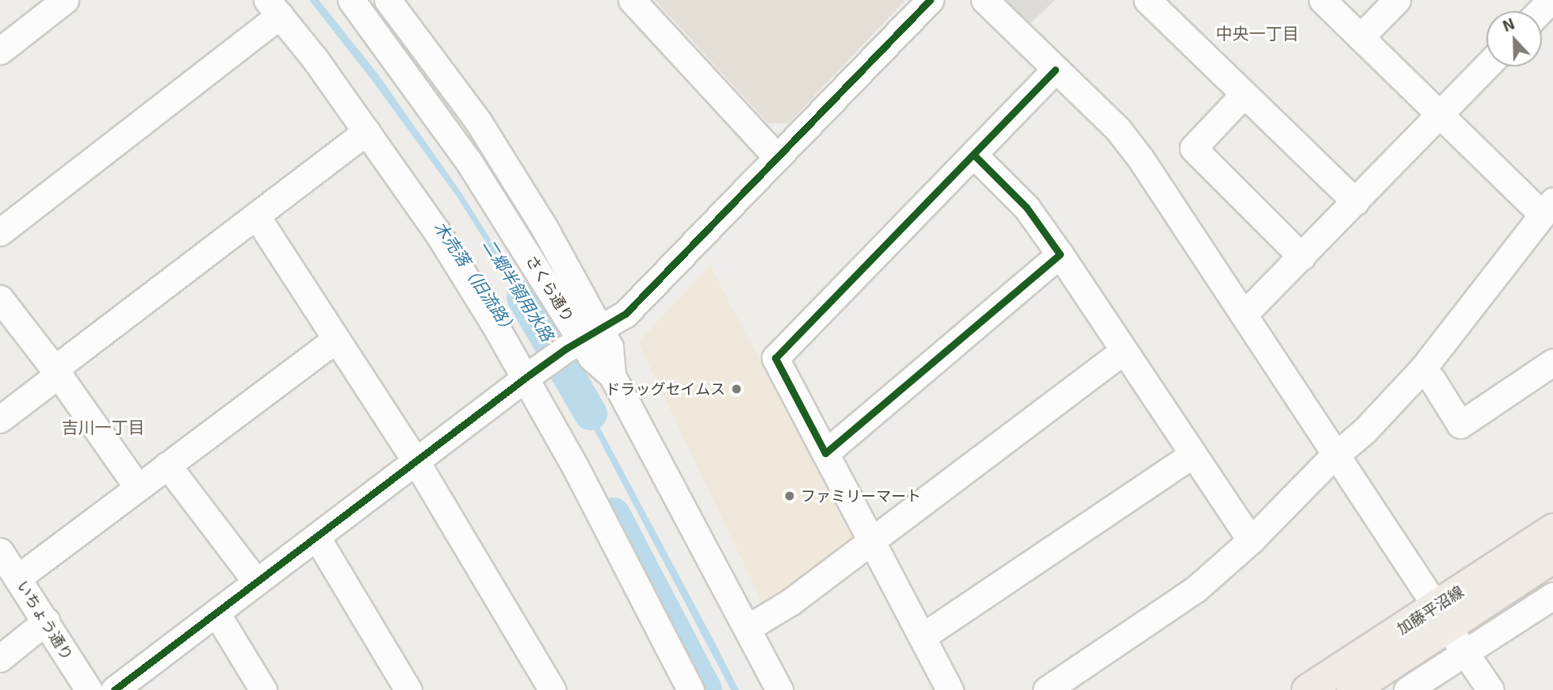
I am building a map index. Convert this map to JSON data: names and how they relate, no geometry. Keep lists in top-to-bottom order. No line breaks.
{"streets":{"main road":["加藤平沼線"],"street":["さくら通り","いちょう通り"]},"districts":["中央一丁目","吉川一丁目"],"water":["木売落（旧流路）","二郷半領用水路"],"places":["ドラッグセイムス","ファミリーマート"],"north":"top"}
